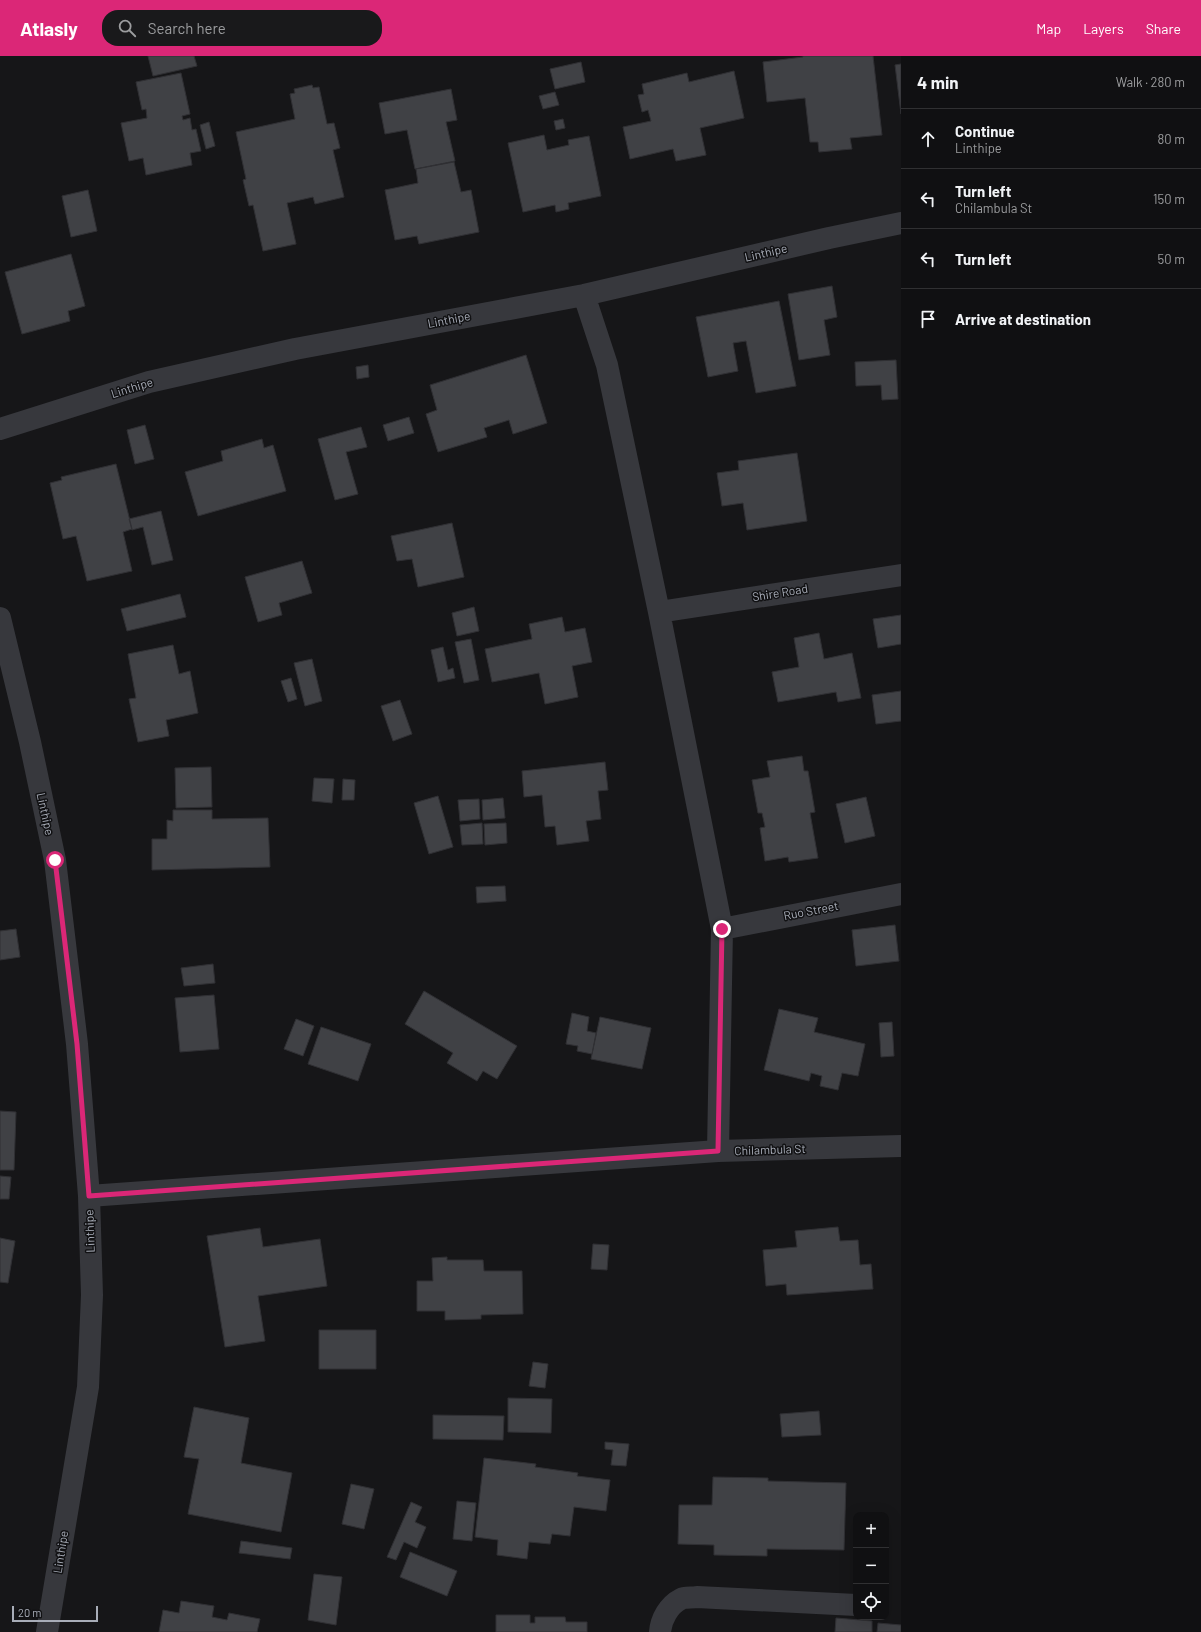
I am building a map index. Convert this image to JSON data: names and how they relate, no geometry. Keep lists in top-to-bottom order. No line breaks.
{"streets":{"street":["Linthipe","Shire Road","Ruo Street","Chilambula St"]},"crossings":[["Linthipe","Chilambula St"]],"scale_bar":"20 m","page":{"header":"Atlasly","search":"Search here","nav":["Map","Layers","Share"],"heading":["4 min","Walk · 280 m"],"list":[["Continue","Linthipe","80 m"],["Turn left","Chilambula St","150 m"],["Turn left","50 m"],"Arrive at destination"],"map_buttons":["+","−"],"scale":"20 m"}}
